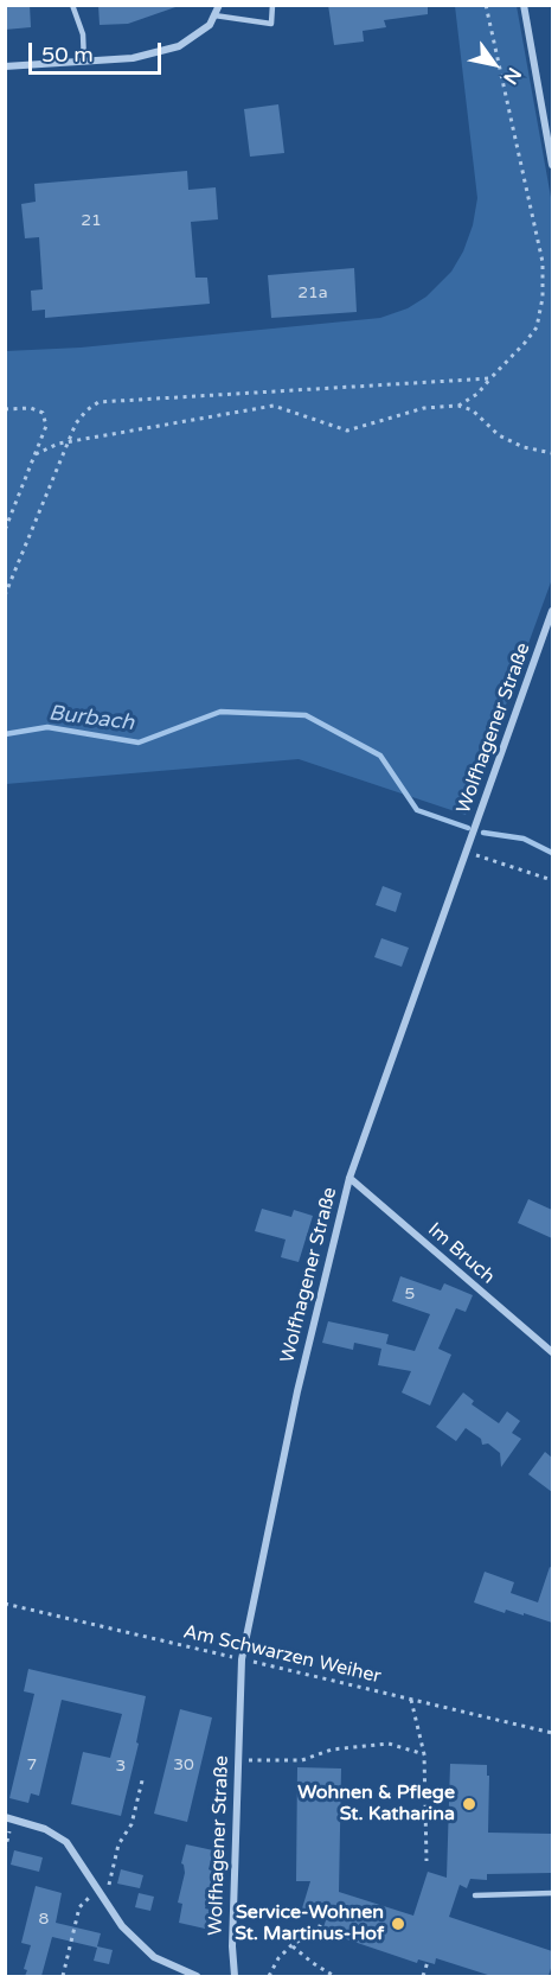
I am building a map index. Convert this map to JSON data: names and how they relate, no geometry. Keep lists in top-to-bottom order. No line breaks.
{"streets":{"street":["Wolfhagener Straße","Im Bruch"],"path":["Am Schwarzen Weiher"]},"crossings":[["Wolfhagener Straße","Im Bruch"],["Wolfhagener Straße","Am Schwarzen Weiher"]],"water":["Burbach"],"places":["Wohnen & Pflege St. Katharina","Service-Wohnen St. Martinus-Hof"],"house_numbers":["21","21a","5","7","30","3","8"],"scale_bar":"50 m","north":"bottom right"}
